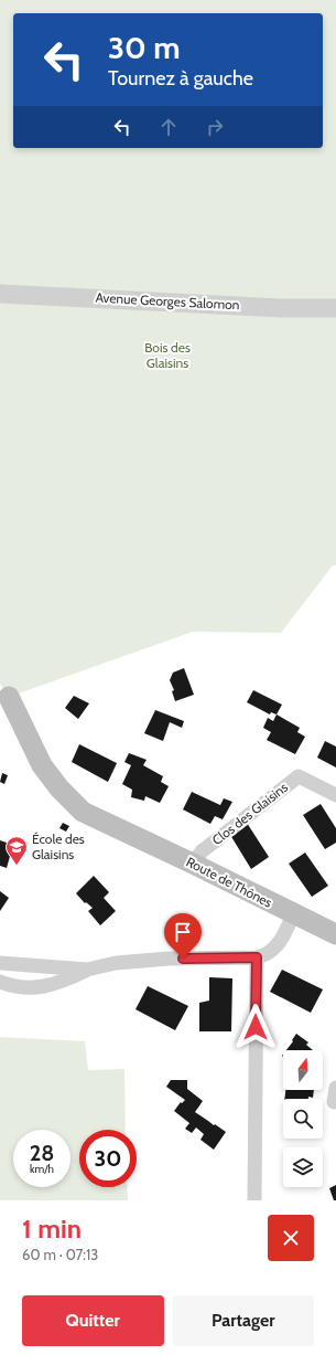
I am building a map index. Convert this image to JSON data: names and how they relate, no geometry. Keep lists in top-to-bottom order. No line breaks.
{"streets":{"main road":["Route de Thônes"],"street":["Avenue Georges Salomon","Clos des Glaisins"]},"crossings":[["Clos des Glaisins","Route de Thônes"]],"parks":["Bois des Glaisins"],"places":{"school or university":["École des Glaisins"]},"north":"top","page":{"turn":["30 m","Tournez à gauche"],"speed":"28 km/h","limit":"30","heading":["1 min","60 m · 07:13"],"buttons":["Quitter","Partager"]}}
